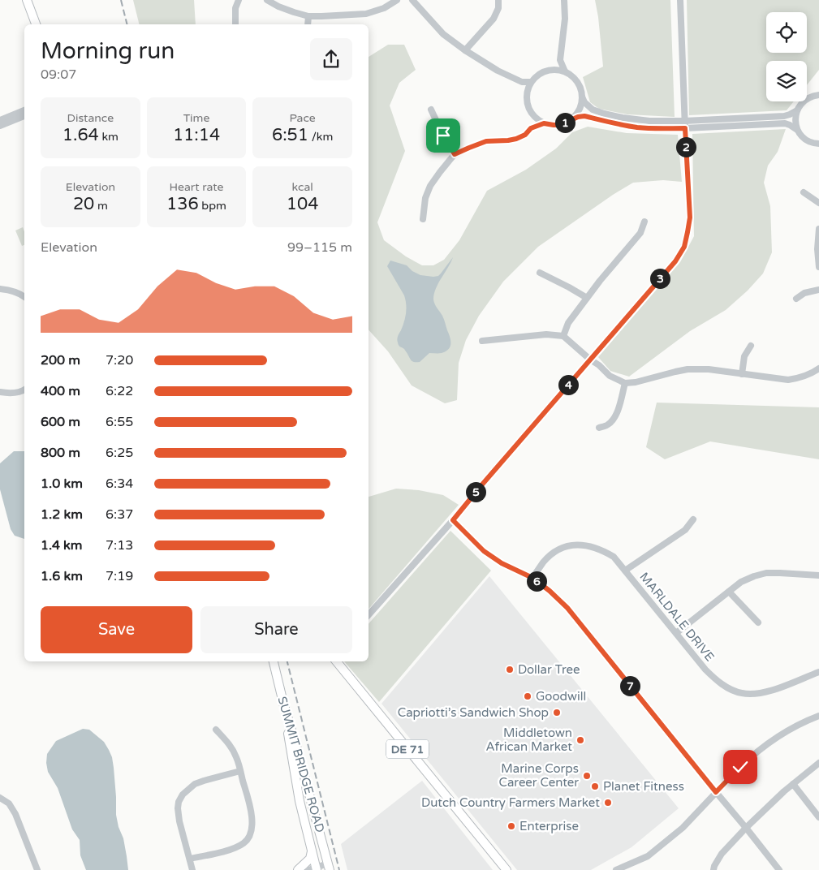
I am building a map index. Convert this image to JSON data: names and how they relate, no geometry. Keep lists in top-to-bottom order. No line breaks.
{"streets":{"main road":["DE 71","SUMMIT BRIDGE ROAD"],"street":["MARLDALE DRIVE"]},"places":["Dollar Tree","Goodwill","Capriotti’s Sandwich Shop","Middletown African Market","Marine Corps Career Center","Planet Fitness","Dutch Country Farmers Market","Enterprise"],"page":{"heading":["Morning run","09:07"],"stats":[["Distance","1.64 km"],["Time","11:14"],["Pace","6:51 /km"],["Elevation","20 m"],["Heart rate","136 bpm"],["kcal","104"]],"pins":["1","2","3","4","5","6","7"],"chart":["Elevation","99–115 m"],"list":[{"name":"200 m","note":"7:20"},{"name":"400 m","note":"6:22"},{"name":"600 m","note":"6:55"},{"name":"800 m","note":"6:25"},{"name":"1.0 km","note":"6:34"},{"name":"1.2 km","note":"6:37"},{"name":"1.4 km","note":"7:13"},{"name":"1.6 km","note":"7:19"}],"buttons":["Save","Share"]}}
